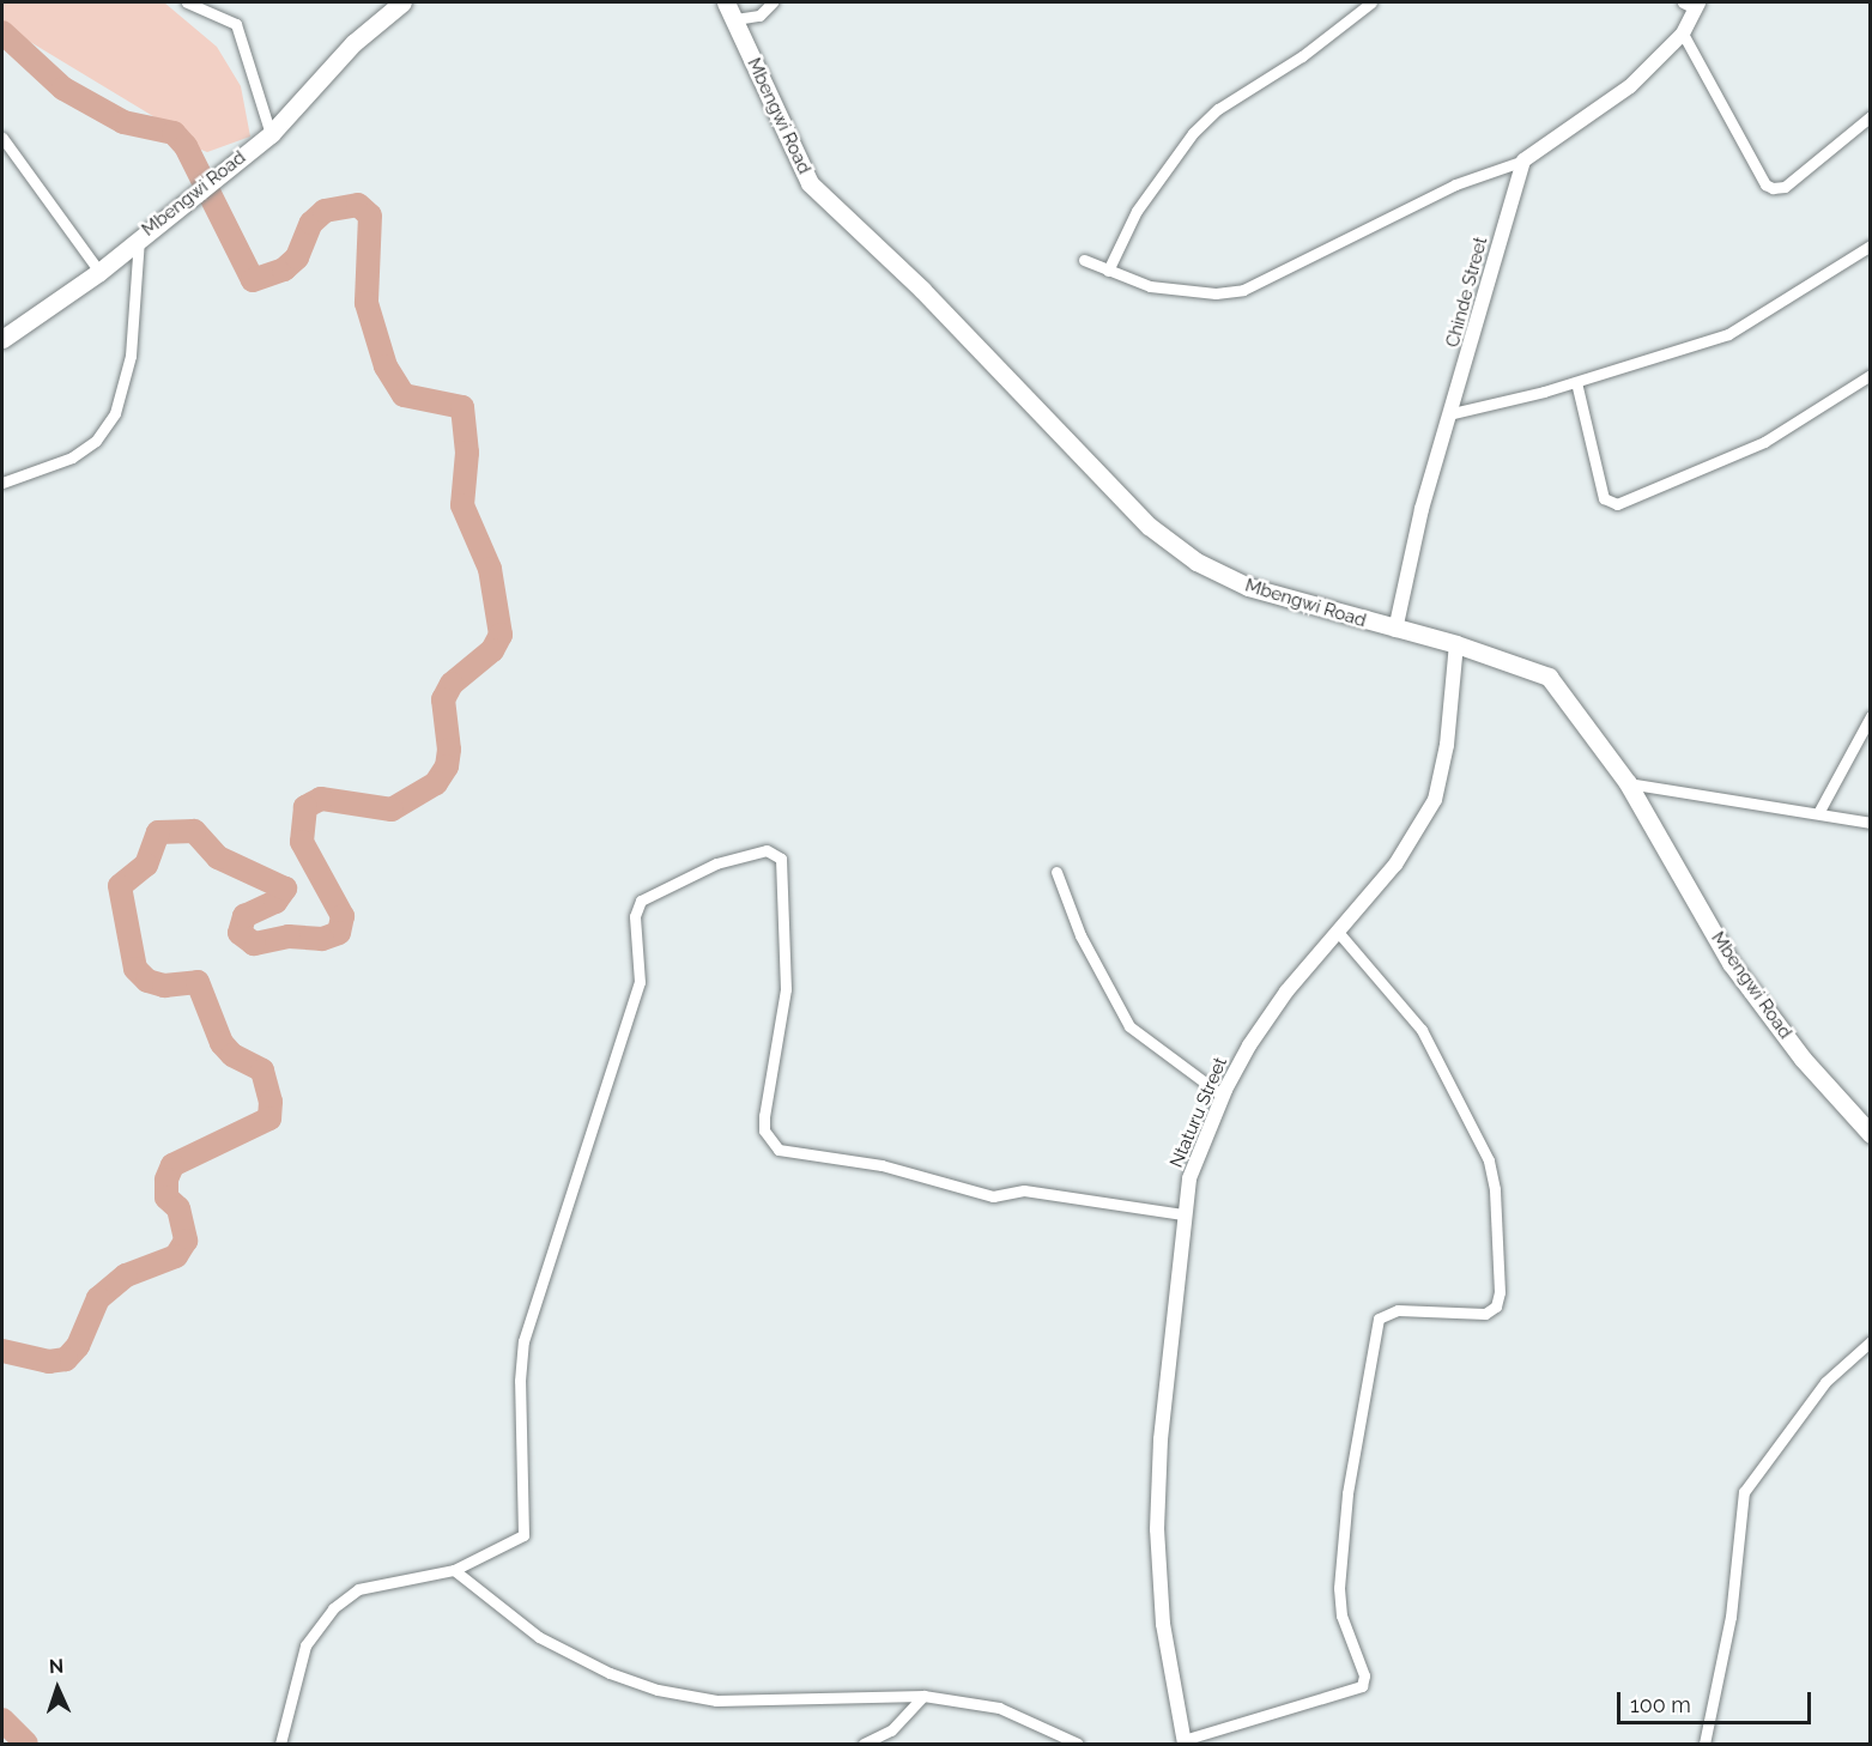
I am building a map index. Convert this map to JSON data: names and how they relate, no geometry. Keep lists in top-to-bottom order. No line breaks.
{"streets":{"main road":["Mbengwi Road"],"street":["Chinde Street","Ntaturu Street"]},"crossings":[["Mbengwi Road","Chinde Street"],["Mbengwi Road","Ntaturu Street"]],"scale_bar":"100 m","north":"top"}
